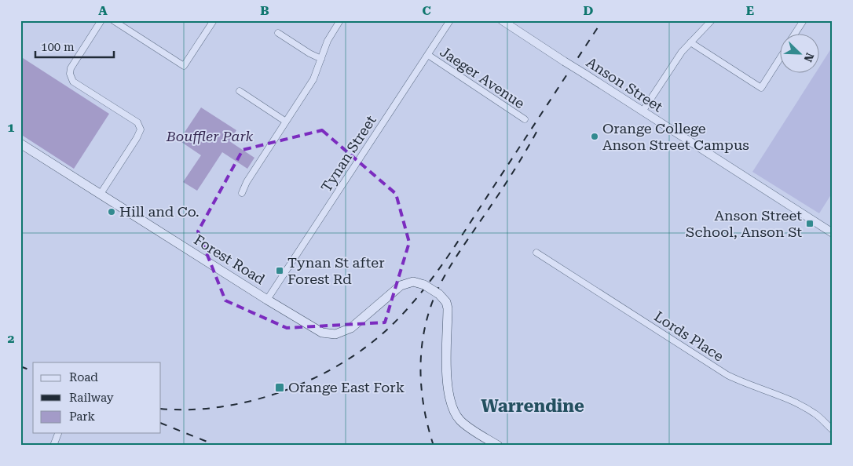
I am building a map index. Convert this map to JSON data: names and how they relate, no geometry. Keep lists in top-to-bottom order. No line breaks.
{"streets":{"main road":["Forest Road"],"street":["Jaeger Avenue","Anson Street","Tynan Street","Lords Place"]},"crossings":[["Jaeger Avenue","Tynan Street"],["Tynan Street","Forest Road"]],"districts":["Warrendine"],"parks":["Bouffler Park"],"places":{"other":["Orange College Anson Street Campus","Hill and Co."],"transit":["Anson Street School, Anson St","Tynan St after Forest Rd","Orange East Fork"]},"legend":["Road","Railway","Park"],"scale_bar":"100 m","north":"bottom right","grid":{"columns":["A","B","C","D","E"],"rows":["1","2"]}}
